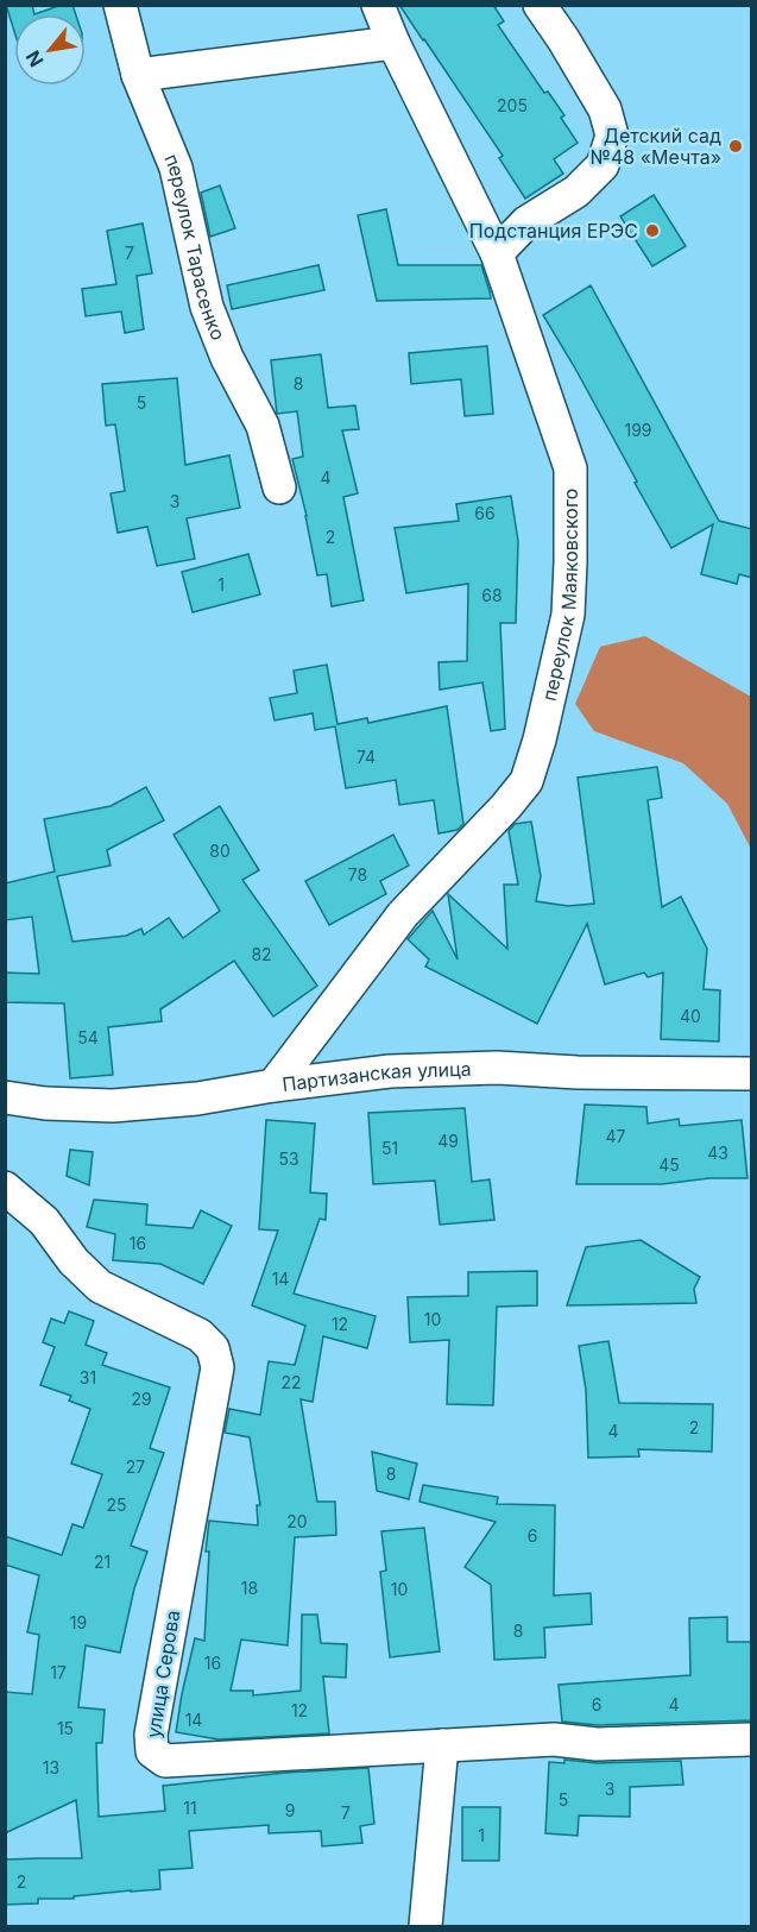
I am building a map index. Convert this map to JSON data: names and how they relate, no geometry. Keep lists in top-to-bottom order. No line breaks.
{"streets":{"street":["переулок Тарасенко","переулок Маяковского","Партизанская улица","улица Серова"]},"crossings":[["переулок Маяковского","Партизанская улица"]],"places":["Детский сад №48 «Мечта»","Подстанция ЕРЭС"],"house_numbers":["205","7","8","5","199","4","3","66","2","1","68","74","80","78","82","40","54","47","49","51","43","53","45","16","14","10","12","31","22","29","2","4","27","8","25","20","6","21","18","10","19","8","16","17","6","4","12","14","15","13","3","5","11","9","7","1","2"],"north":"bottom left"}
